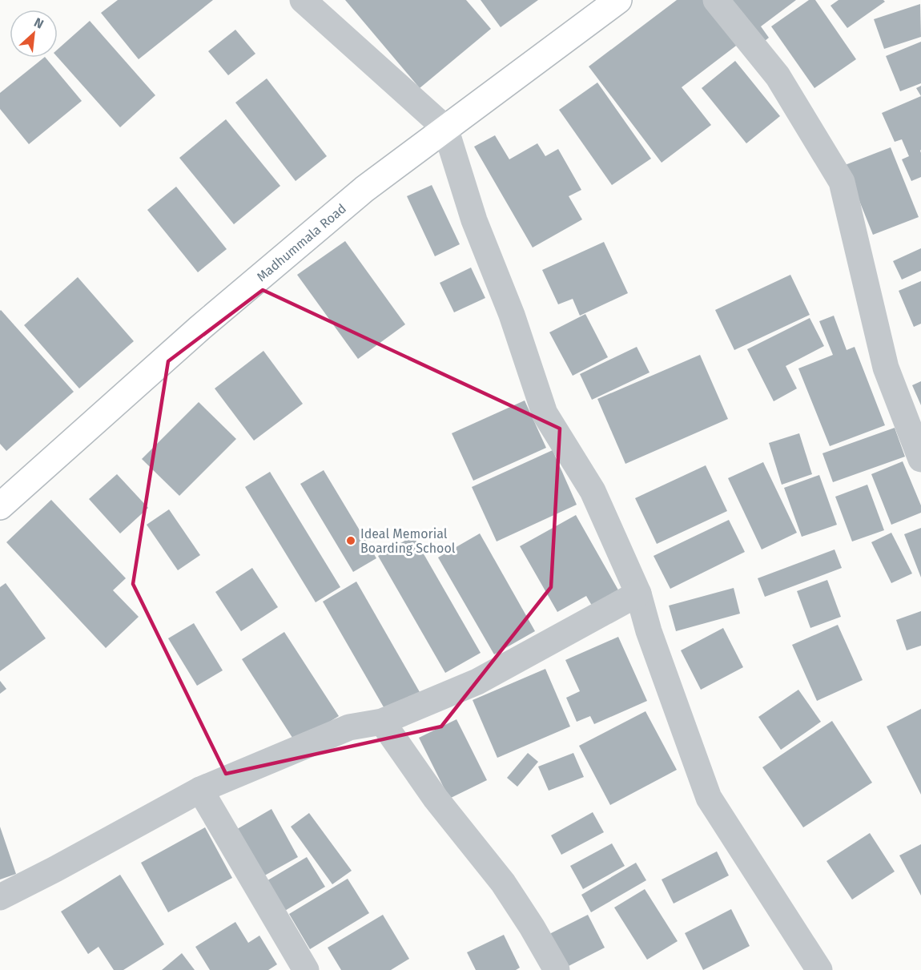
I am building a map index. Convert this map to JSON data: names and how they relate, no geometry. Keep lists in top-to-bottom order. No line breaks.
{"streets":{"street":["Madhummala Road"]},"places":["Ideal Memorial Boarding School"],"north":"top right"}
